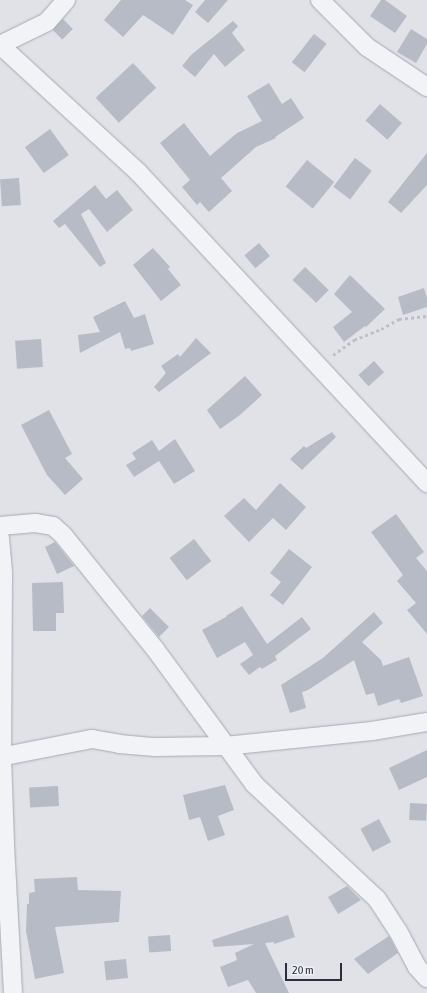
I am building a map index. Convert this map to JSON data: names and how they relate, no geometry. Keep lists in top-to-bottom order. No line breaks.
{"scale_bar":"20 m"}
